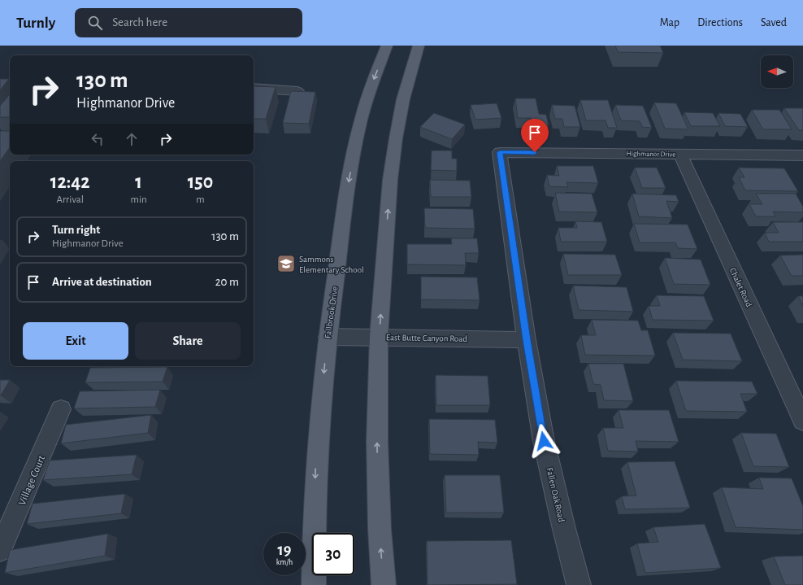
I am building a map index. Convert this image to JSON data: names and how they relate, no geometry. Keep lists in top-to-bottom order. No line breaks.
{"streets":{"main road":["Fallbrook Drive"],"street":["Highmanor Drive","Chalet Road","East Butte Canyon Road","Village Court","Fallen Oak Road"]},"crossings":[["Highmanor Drive","Chalet Road"],["Highmanor Drive","Fallen Oak Road"],["Fallbrook Drive","East Butte Canyon Road"],["East Butte Canyon Road","Fallen Oak Road"]],"places":{"school or university":["Sammons Elementary School"]},"north":"left","page":{"header":"Turnly","search":"Search here","nav":["Map","Directions","Saved"],"turn":["130 m","Highmanor Drive"],"eta":["12:42","Arrival","1","min","150","m"],"list":[{"name":"Turn right","note":"Highmanor Drive","value":"130 m"},{"name":"Arrive at destination","value":"20 m"}],"buttons":["Exit","Share"],"speed":"19 km/h","limit":"30"}}
